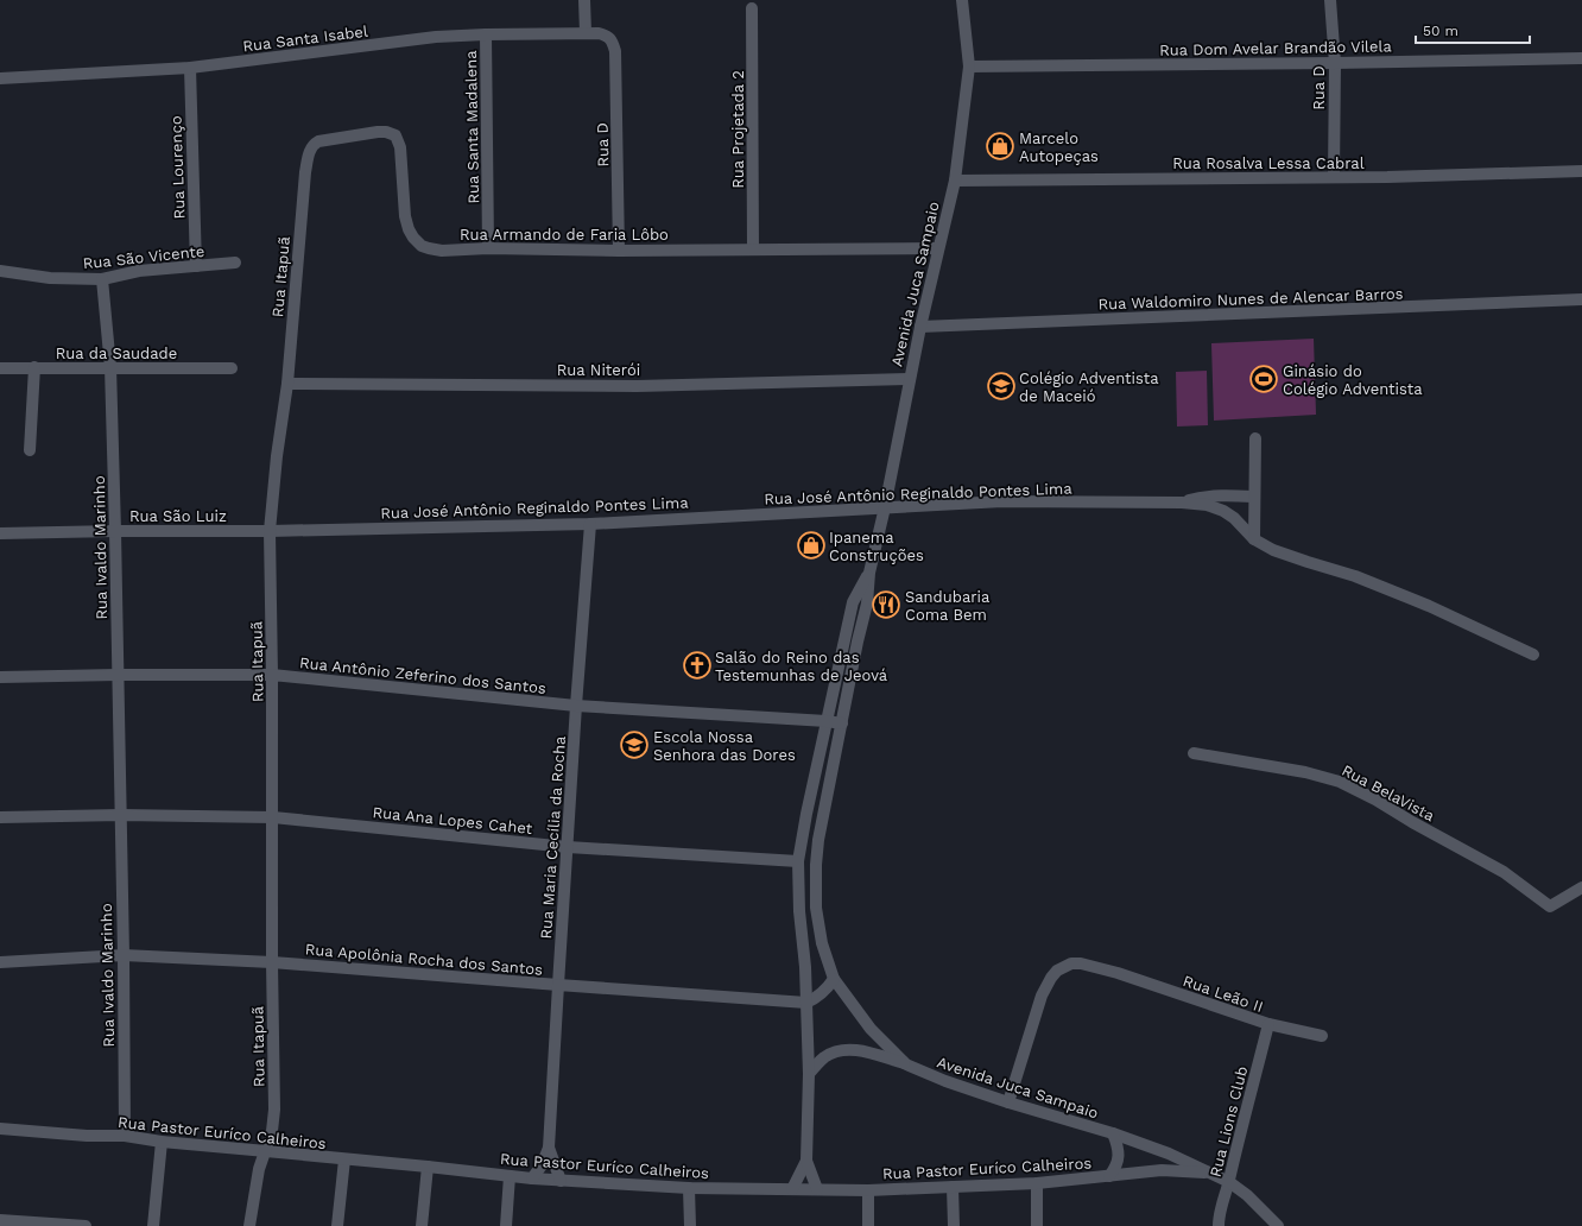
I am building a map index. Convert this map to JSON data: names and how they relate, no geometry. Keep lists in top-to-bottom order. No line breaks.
{"streets":{"street":["Rua Santa Isabel","Rua Dom Avelar Brandão Vilela","Rua D","Rua Santa Madalena","Rua Projetada 2","Rua Rosalva Lessa Cabral","Rua Lourenço","Rua Armando de Faria Lôbo","Rua São Vicente","Rua Itapuã","Avenida Juca Sampaio","Rua Waldomiro Nunes de Alencar Barros","Rua da Saudade","Rua Niterói","Rua José Antônio Reginaldo Pontes Lima","Rua São Luiz","Rua Ivaldo Marinho","Rua Antônio Zeferino dos Santos","Rua BelaVista","Rua Ana Lopes Cahet","Rua Maria Cecília da Rocha","Rua Apolônia Rocha dos Santos","Rua Leão II","Rua Lions Club","Rua Pastor Euríco Calheiros"]},"crossings":[["Rua Santa Isabel","Rua D"],["Rua Santa Isabel","Rua Santa Madalena"],["Rua Santa Isabel","Rua Lourenço"],["Rua Dom Avelar Brandão Vilela","Rua D"],["Rua Dom Avelar Brandão Vilela","Avenida Juca Sampaio"],["Rua D","Rua Rosalva Lessa Cabral"],["Rua D","Rua Armando de Faria Lôbo"],["Rua Santa Madalena","Rua Armando de Faria Lôbo"],["Rua Projetada 2","Rua Armando de Faria Lôbo"],["Rua Rosalva Lessa Cabral","Avenida Juca Sampaio"],["Rua Lourenço","Rua São Vicente"],["Rua Armando de Faria Lôbo","Rua Itapuã"],["Rua Armando de Faria Lôbo","Avenida Juca Sampaio"],["Rua São Vicente","Rua Ivaldo Marinho"],["Rua Itapuã","Rua Niterói"],["Rua Itapuã","Rua José Antônio Reginaldo Pontes Lima"],["Rua Itapuã","Rua São Luiz"],["Rua Itapuã","Rua Antônio Zeferino dos Santos"],["Rua Itapuã","Rua Ana Lopes Cahet"],["Rua Itapuã","Rua Apolônia Rocha dos Santos"],["Rua Itapuã","Rua Pastor Euríco Calheiros"],["Avenida Juca Sampaio","Rua Waldomiro Nunes de Alencar Barros"],["Avenida Juca Sampaio","Rua Niterói"],["Avenida Juca Sampaio","Rua José Antônio Reginaldo Pontes Lima"],["Avenida Juca Sampaio","Rua Antônio Zeferino dos Santos"],["Avenida Juca Sampaio","Rua Ana Lopes Cahet"],["Avenida Juca Sampaio","Rua Apolônia Rocha dos Santos"],["Avenida Juca Sampaio","Rua Leão II"],["Avenida Juca Sampaio","Rua Lions Club"],["Avenida Juca Sampaio","Rua Pastor Euríco Calheiros"],["Rua da Saudade","Rua Ivaldo Marinho"],["Rua José Antônio Reginaldo Pontes Lima","Rua São Luiz"],["Rua José Antônio Reginaldo Pontes Lima","Rua Maria Cecília da Rocha"],["Rua São Luiz","Rua Ivaldo Marinho"],["Rua Ivaldo Marinho","Rua Antônio Zeferino dos Santos"],["Rua Ivaldo Marinho","Rua Apolônia Rocha dos Santos"],["Rua Ivaldo Marinho","Rua Pastor Euríco Calheiros"],["Rua Antônio Zeferino dos Santos","Rua Maria Cecília da Rocha"],["Rua Ana Lopes Cahet","Rua Maria Cecília da Rocha"],["Rua Maria Cecília da Rocha","Rua Apolônia Rocha dos Santos"],["Rua Maria Cecília da Rocha","Rua Pastor Euríco Calheiros"],["Rua Leão II","Rua Lions Club"]],"places":{"shop":["Marcelo Autopeças","Ipanema Construções"],"sports":["Ginásio do Colégio Adventista"],"school or university":["Colégio Adventista de Maceió","Escola Nossa Senhora das Dores"],"restaurant":["Sandubaria Coma Bem"],"church":["Salão do Reino das Testemunhas de Jeová"]},"scale_bar":"50 m"}
